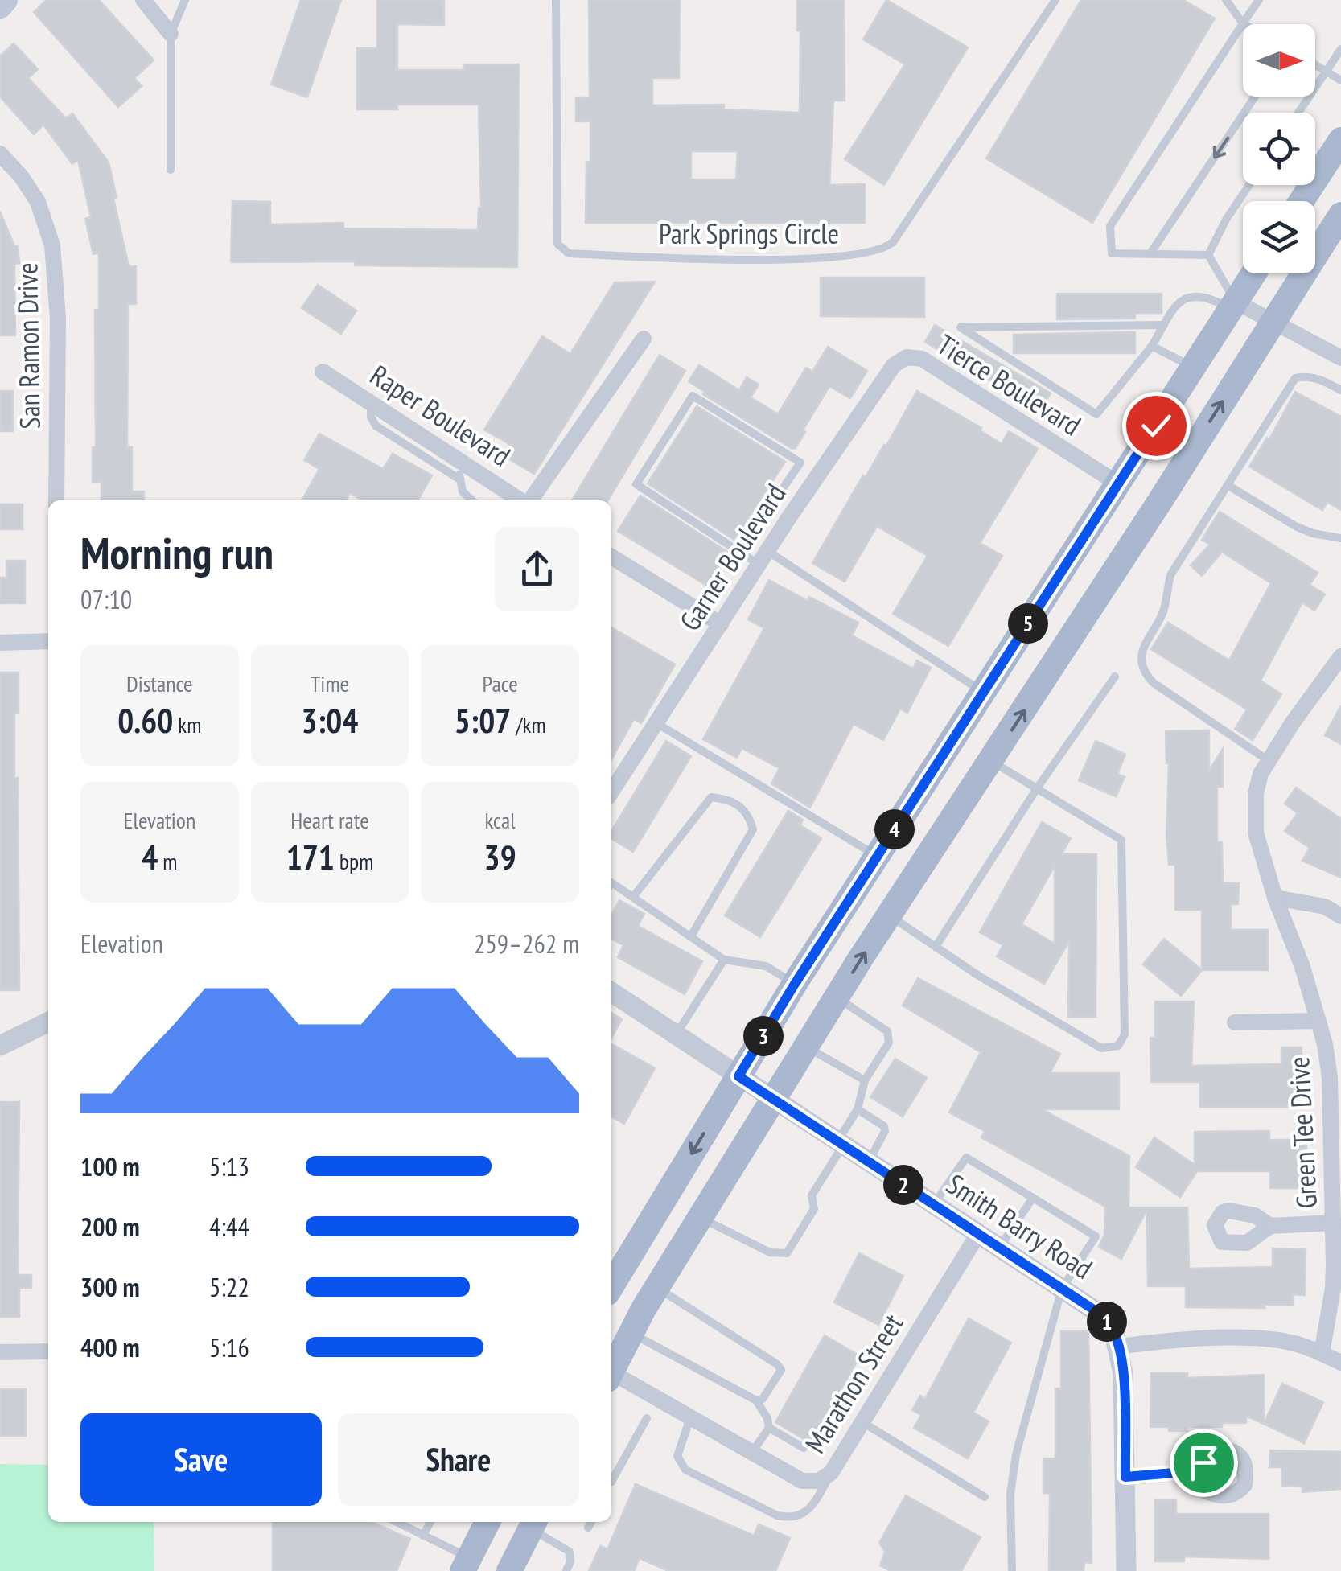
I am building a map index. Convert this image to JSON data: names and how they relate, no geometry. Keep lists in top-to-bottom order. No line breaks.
{"streets":{"street":["San Ramon Drive","Tierce Boulevard","Raper Boulevard","Garner Boulevard","Green Tee Drive","Smith Barry Road","Marathon Street"],"lane":["Park Springs Circle"]},"crossings":[["Tierce Boulevard","Garner Boulevard"],["Smith Barry Road","Marathon Street"]],"north":"right","page":{"heading":["Morning run","07:10"],"pins":["5","4","3","2","1"],"stats":[["Distance","0.60 km"],["Time","3:04"],["Pace","5:07 /km"],["Elevation","4 m"],["Heart rate","171 bpm"],["kcal","39"]],"chart":["Elevation","259–262 m"],"list":[{"name":"100 m","note":"5:13"},{"name":"200 m","note":"4:44"},{"name":"300 m","note":"5:22"},{"name":"400 m","note":"5:16"}],"buttons":["Save","Share"]}}
